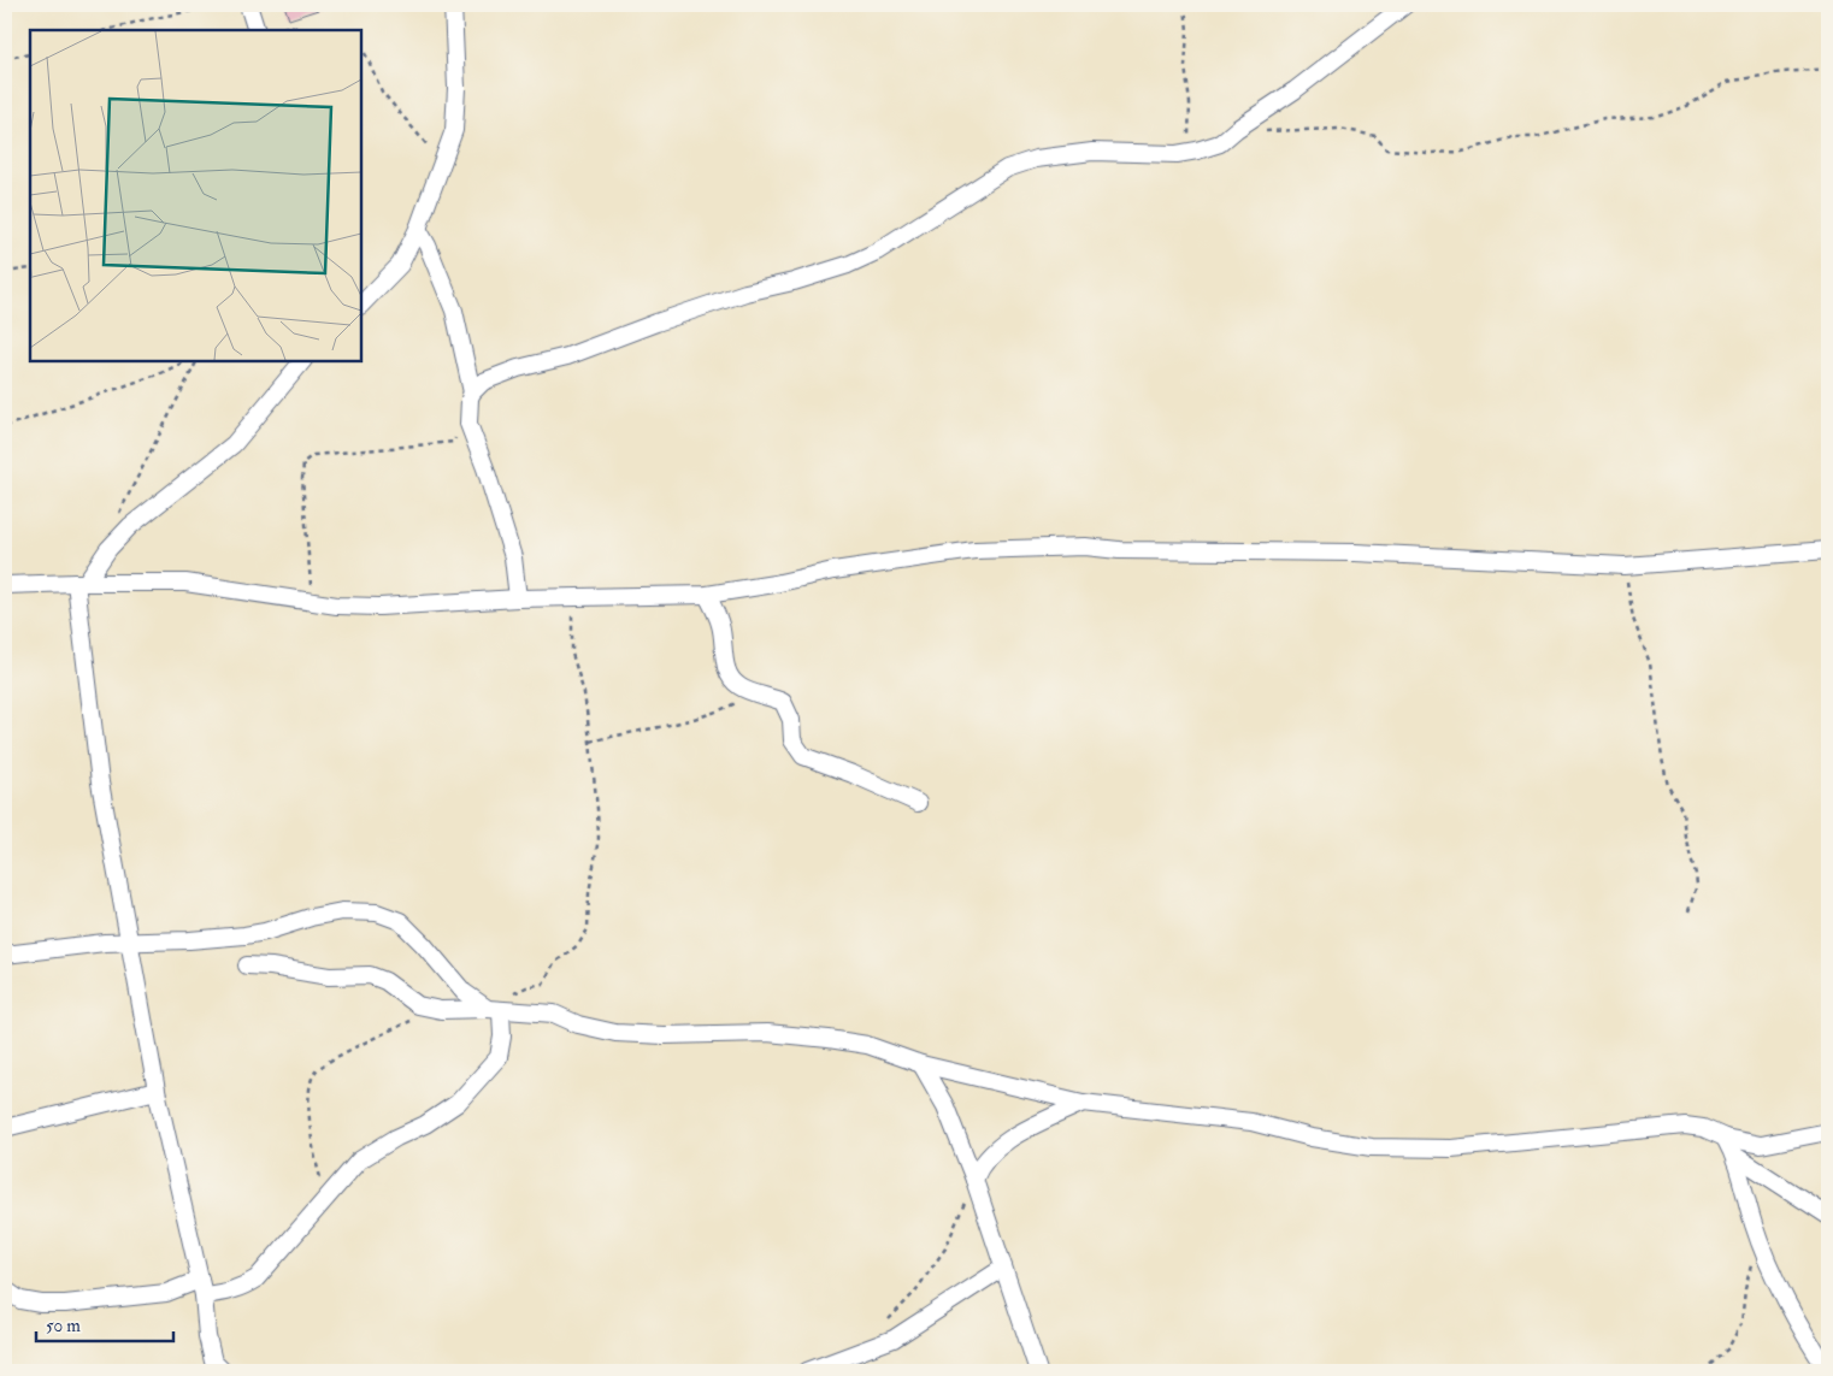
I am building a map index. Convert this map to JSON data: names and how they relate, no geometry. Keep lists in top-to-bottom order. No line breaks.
{"scale_bar":"50 m"}
